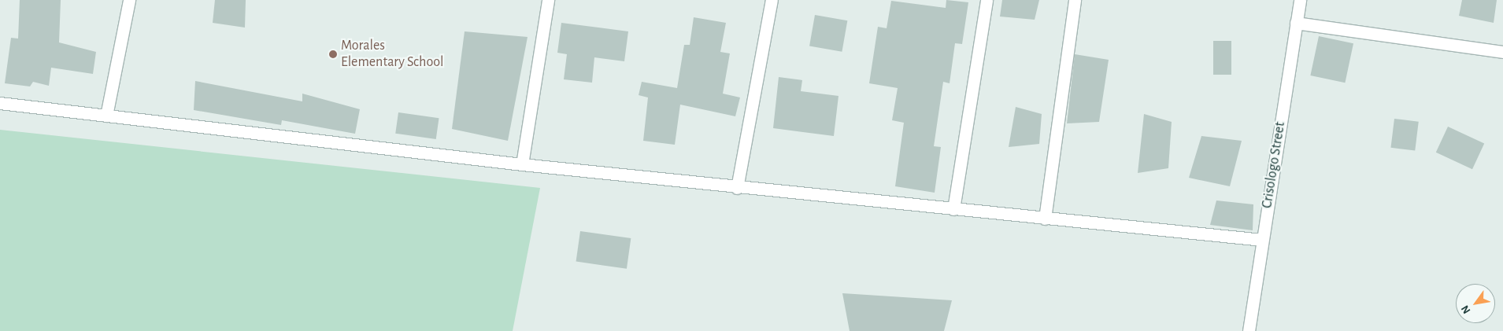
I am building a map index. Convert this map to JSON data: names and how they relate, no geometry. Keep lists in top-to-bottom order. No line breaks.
{"streets":{"street":["Crisologo Street"]},"places":["Morales Elementary School"],"north":"bottom left"}
